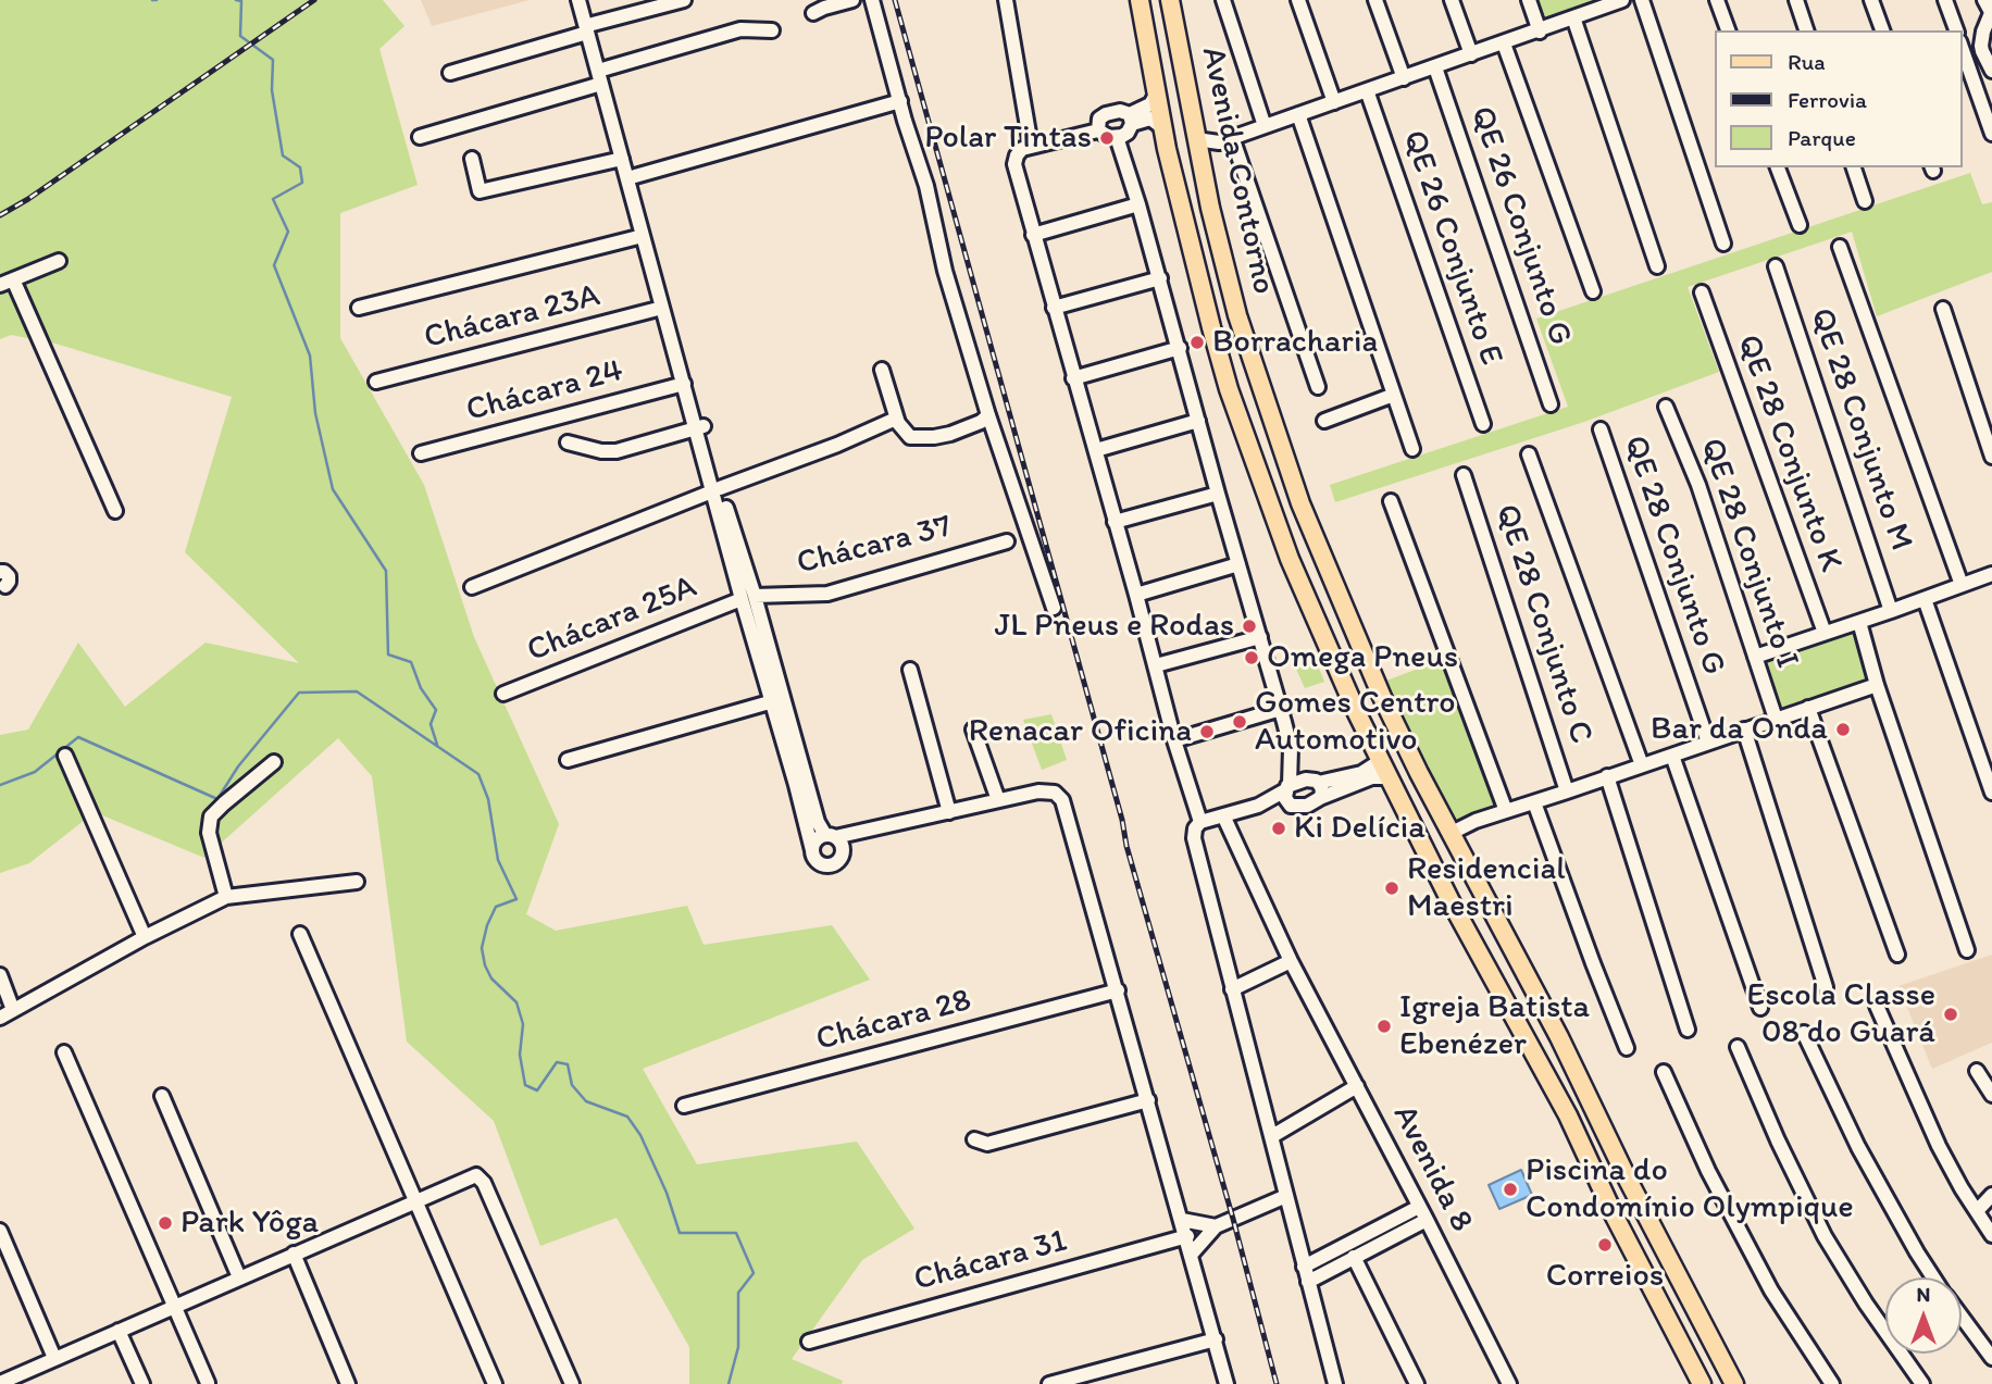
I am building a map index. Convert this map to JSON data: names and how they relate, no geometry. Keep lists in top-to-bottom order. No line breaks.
{"streets":{"main road":["Avenida Contorno"],"street":["QE 26 Conjunto G","QE 26 Conjunto E","Chácara 23A","Chácara 24","QE 28 Conjunto M","QE 28 Conjunto K","Chácara 37","QE 28 Conjunto I","QE 28 Conjunto G","Chácara 25A","QE 28 Conjunto C","Chácara 28","Avenida 8","Chácara 31"]},"crossings":[["Chácara 37","Chácara 25A"]],"places":["Polar Tintas","Borracharia","JL Pneus e Rodas","Omega Pneus","Gomes Centro Automotivo","Bar da Onda","Renacar Oficina","Ki Delícia","Residencial Maestri","Escola Classe 08 do Guará","Igreja Batista Ebenézer","Piscina do Condomínio Olympique","Park Yôga","Correios"],"legend":["Rua","Ferrovia","Parque"],"north":"top"}
